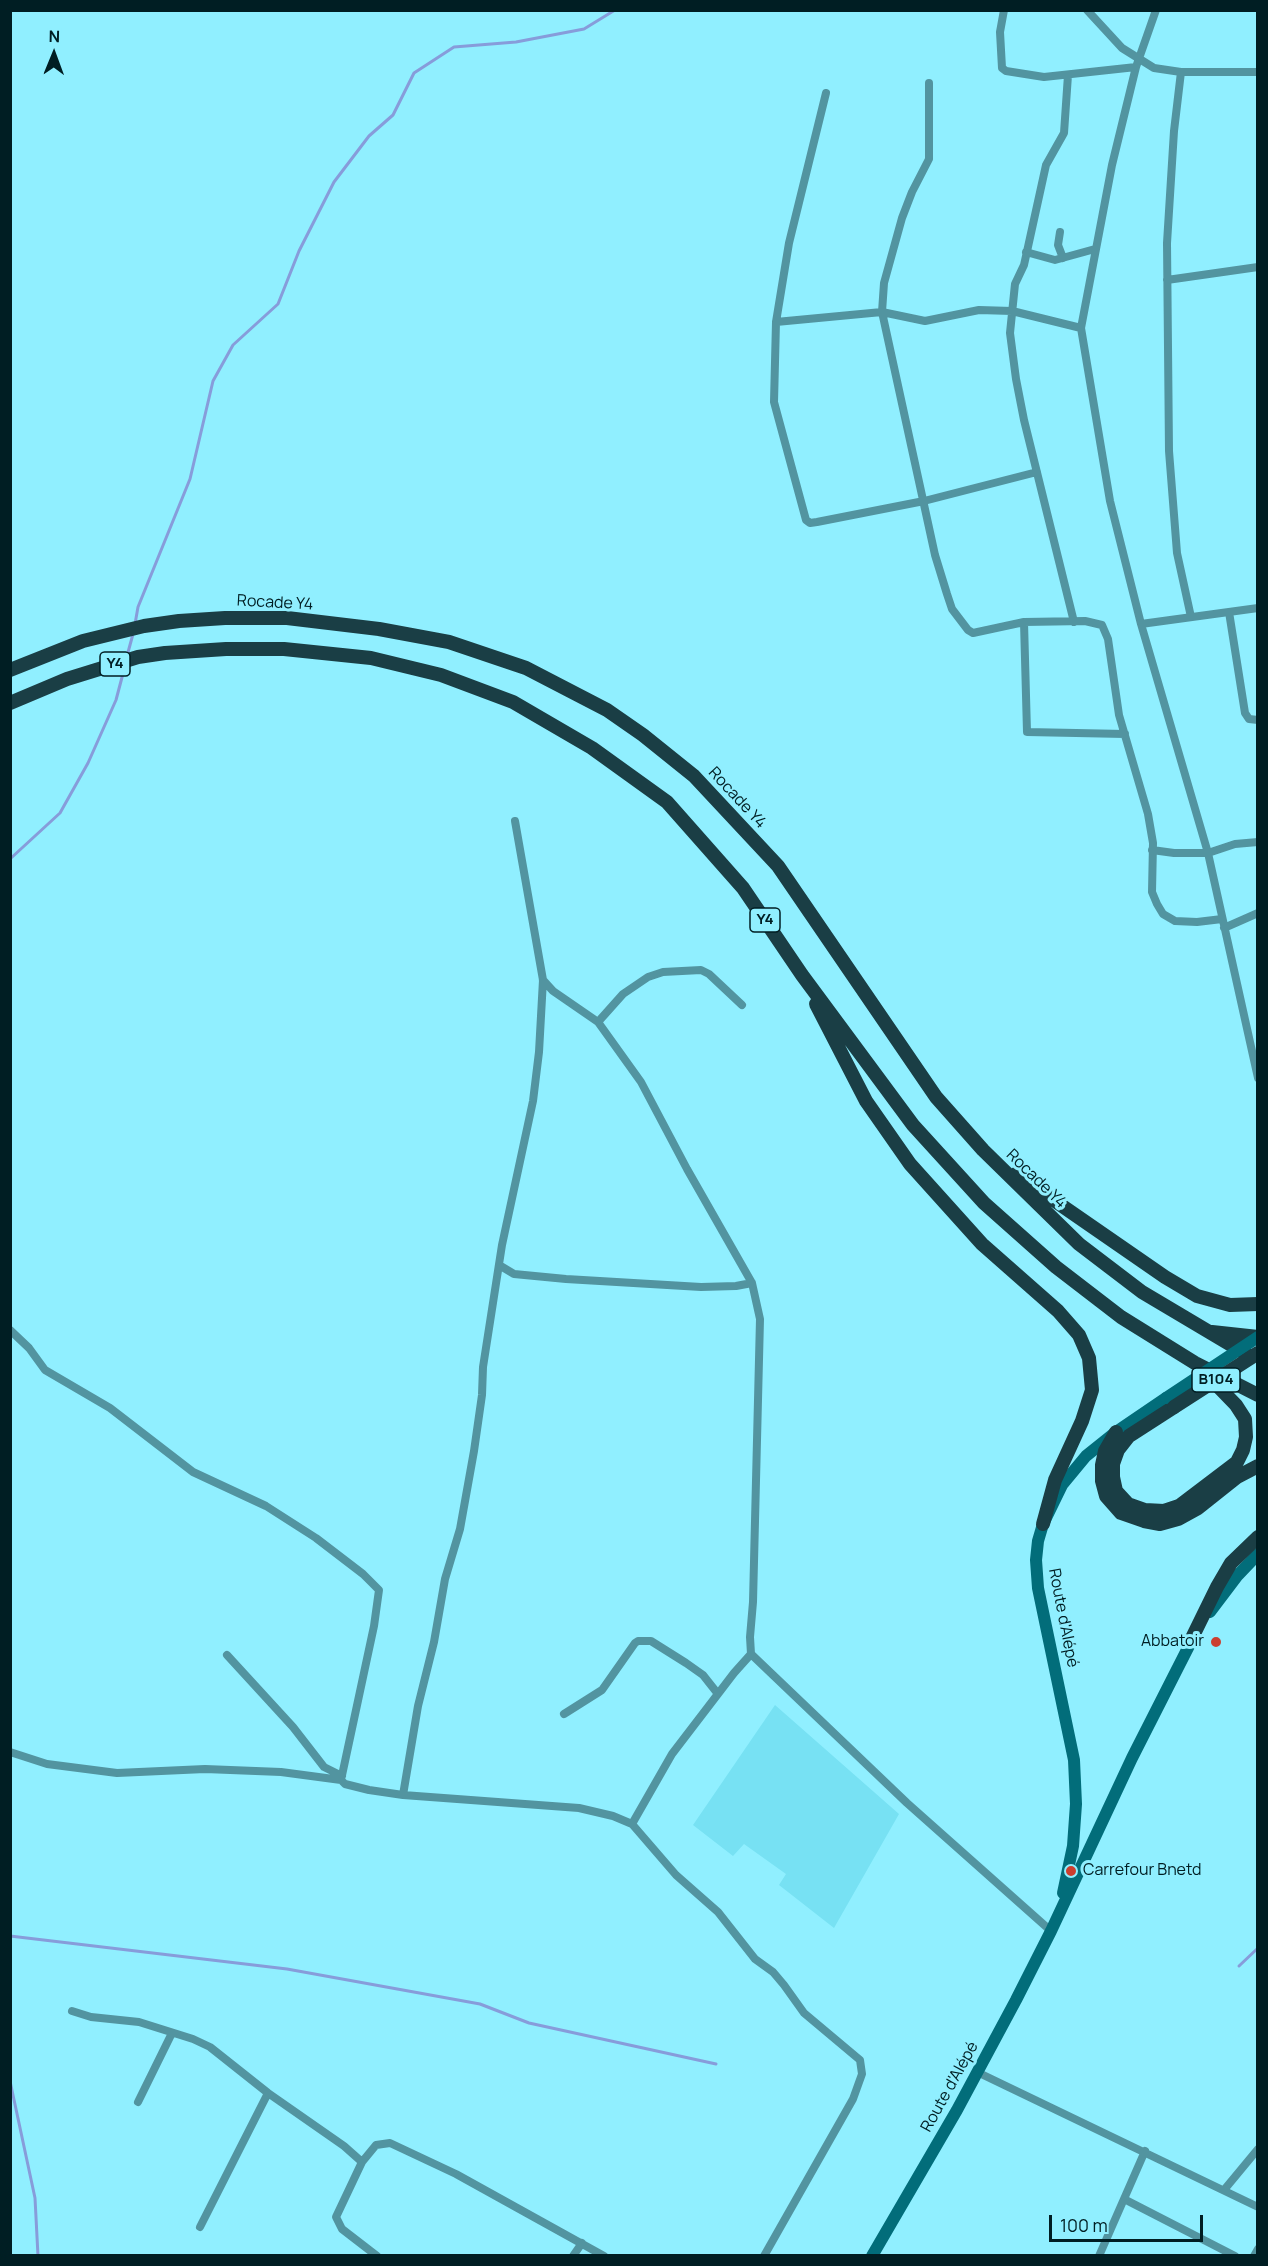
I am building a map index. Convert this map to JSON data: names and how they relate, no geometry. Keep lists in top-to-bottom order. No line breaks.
{"streets":{"highway":["Rocade Y4","Y4","B104"],"main road":["Route d'Alépé"]},"crossings":[["B104","Route d'Alépé"]],"places":["Abbatoir","Carrefour Bnetd"],"scale_bar":"100 m","north":"top"}
